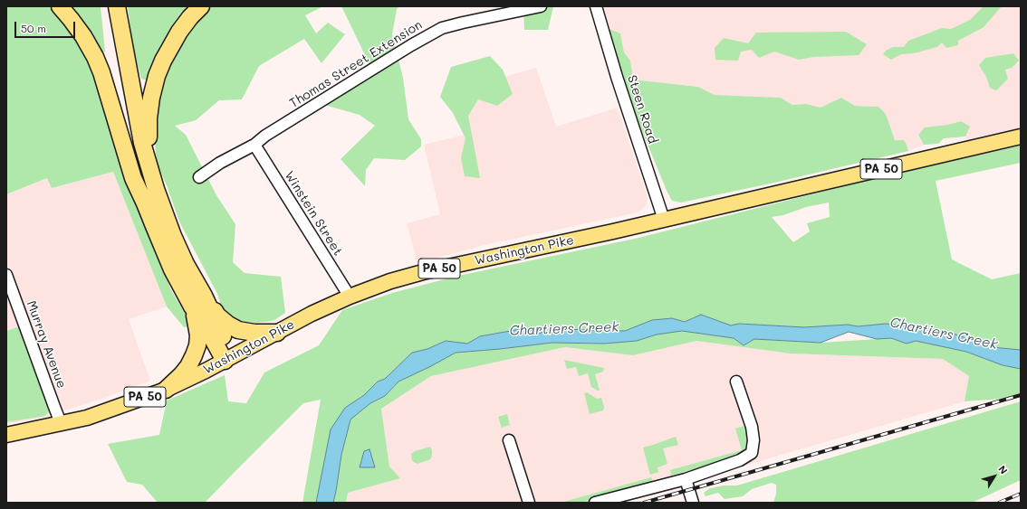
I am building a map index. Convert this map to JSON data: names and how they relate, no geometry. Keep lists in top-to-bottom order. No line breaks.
{"streets":{"main road":["PA 50","Washington Pike"],"street":["Thomas Street Extension","Steen Road","Winstein Street","Murray Avenue"]},"crossings":[["Thomas Street Extension","Winstein Street"],["Steen Road","Washington Pike"],["Winstein Street","Washington Pike"],["Washington Pike","Murray Avenue"]],"water":["Chartiers Creek"],"scale_bar":"50 m","north":"top right"}
